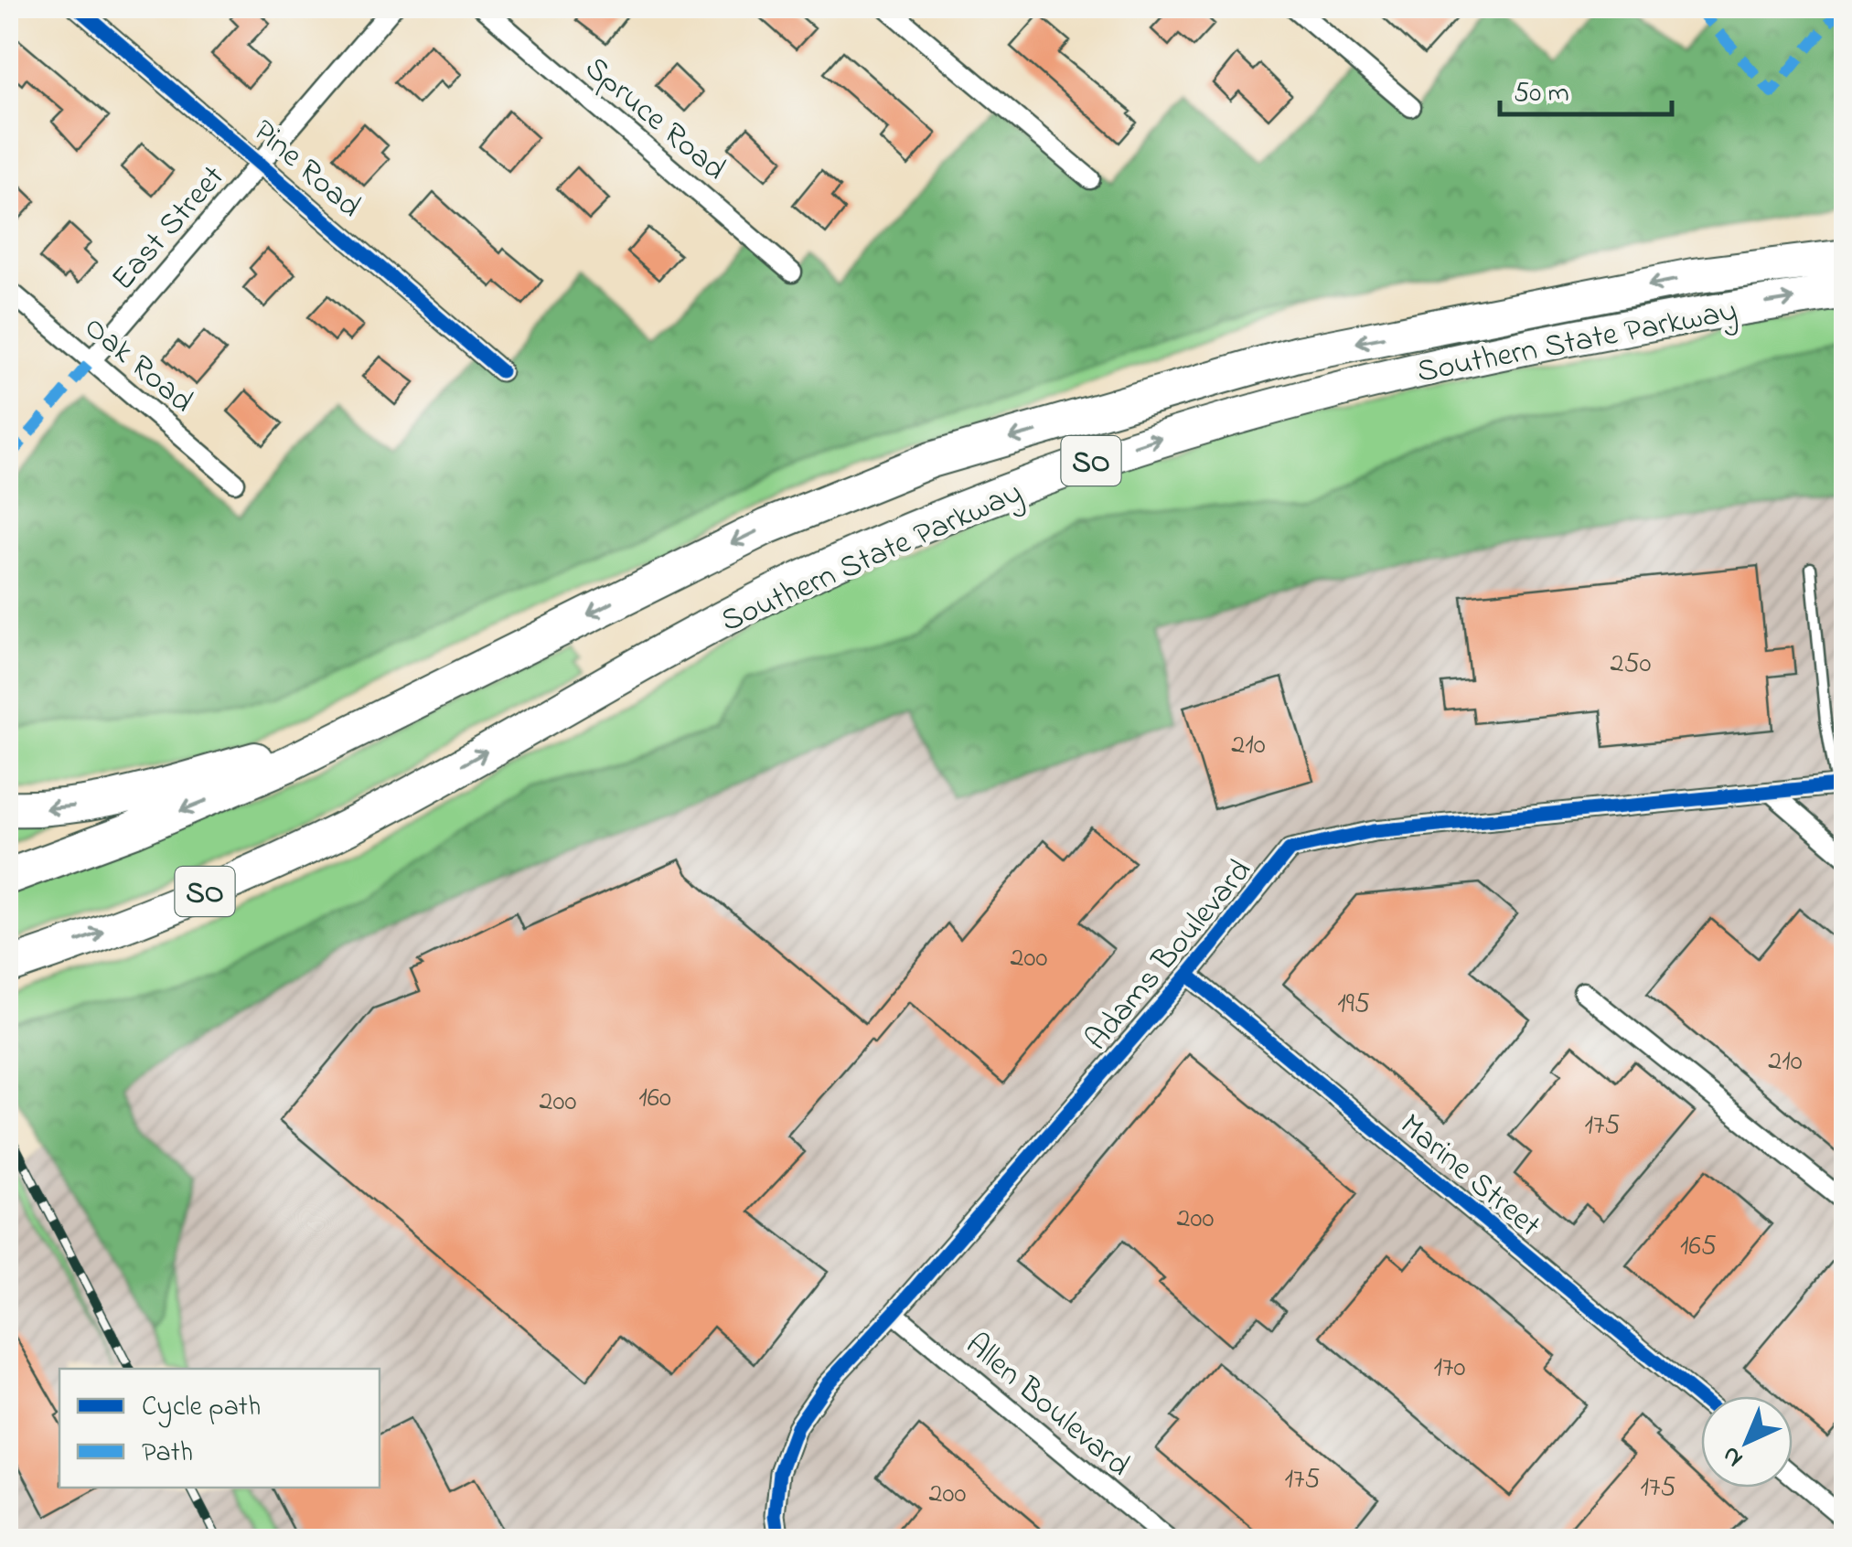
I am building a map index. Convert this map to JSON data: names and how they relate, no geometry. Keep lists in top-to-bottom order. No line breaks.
{"streets":{"highway":["Southern State Parkway","SO"],"street":["Spruce Road","Pine Road","East Street","Oak Road","Adams Boulevard","Marine Street","Allen Boulevard"]},"crossings":[["Pine Road","East Street"],["East Street","Oak Road"],["Adams Boulevard","Marine Street"],["Adams Boulevard","Allen Boulevard"]],"house_numbers":["250","210","200","195","210","160","200","175","200","165","170","175","175","200"],"legend":["Cycle path","Path"],"scale_bar":"50 m","north":"bottom left"}
